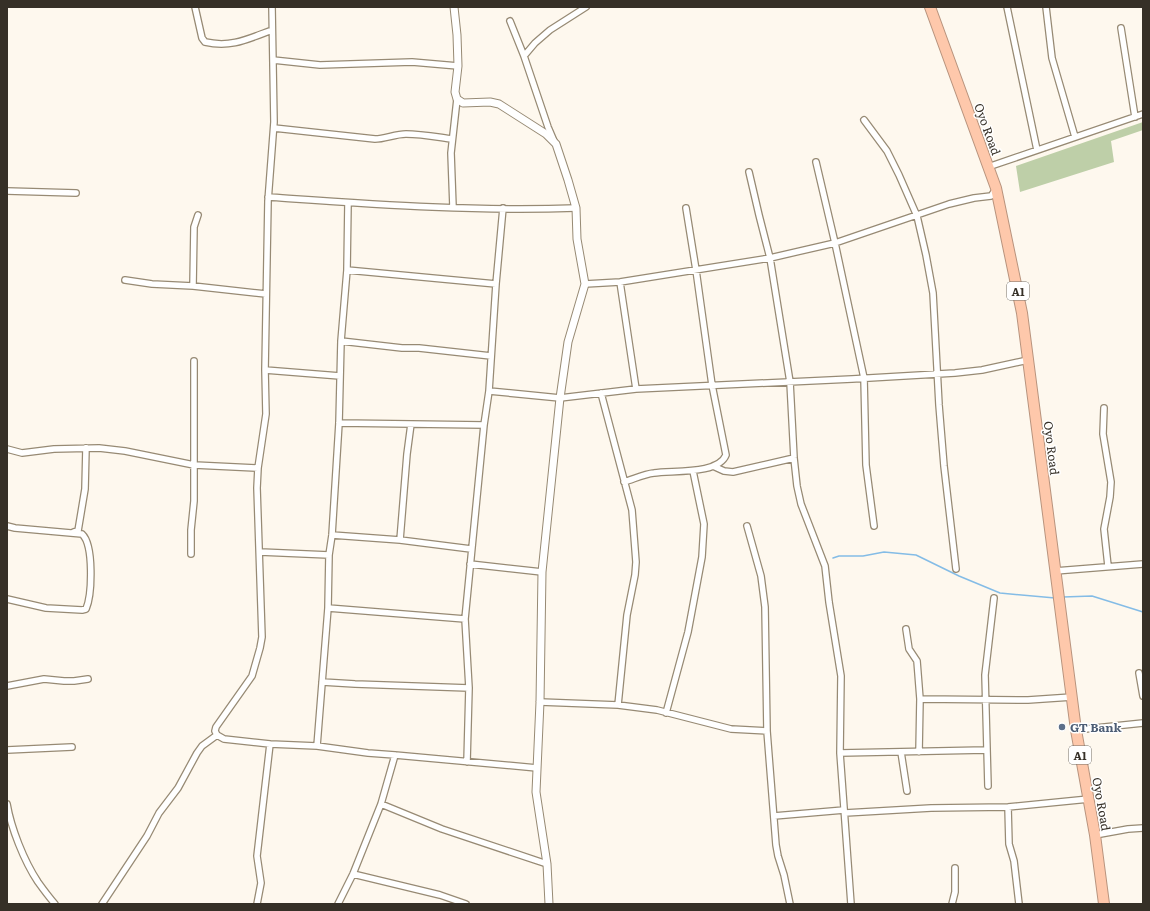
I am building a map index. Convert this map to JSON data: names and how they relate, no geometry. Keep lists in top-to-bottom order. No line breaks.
{"streets":{"highway":["Oyo Road","A1"]},"places":["GT Bank"]}
